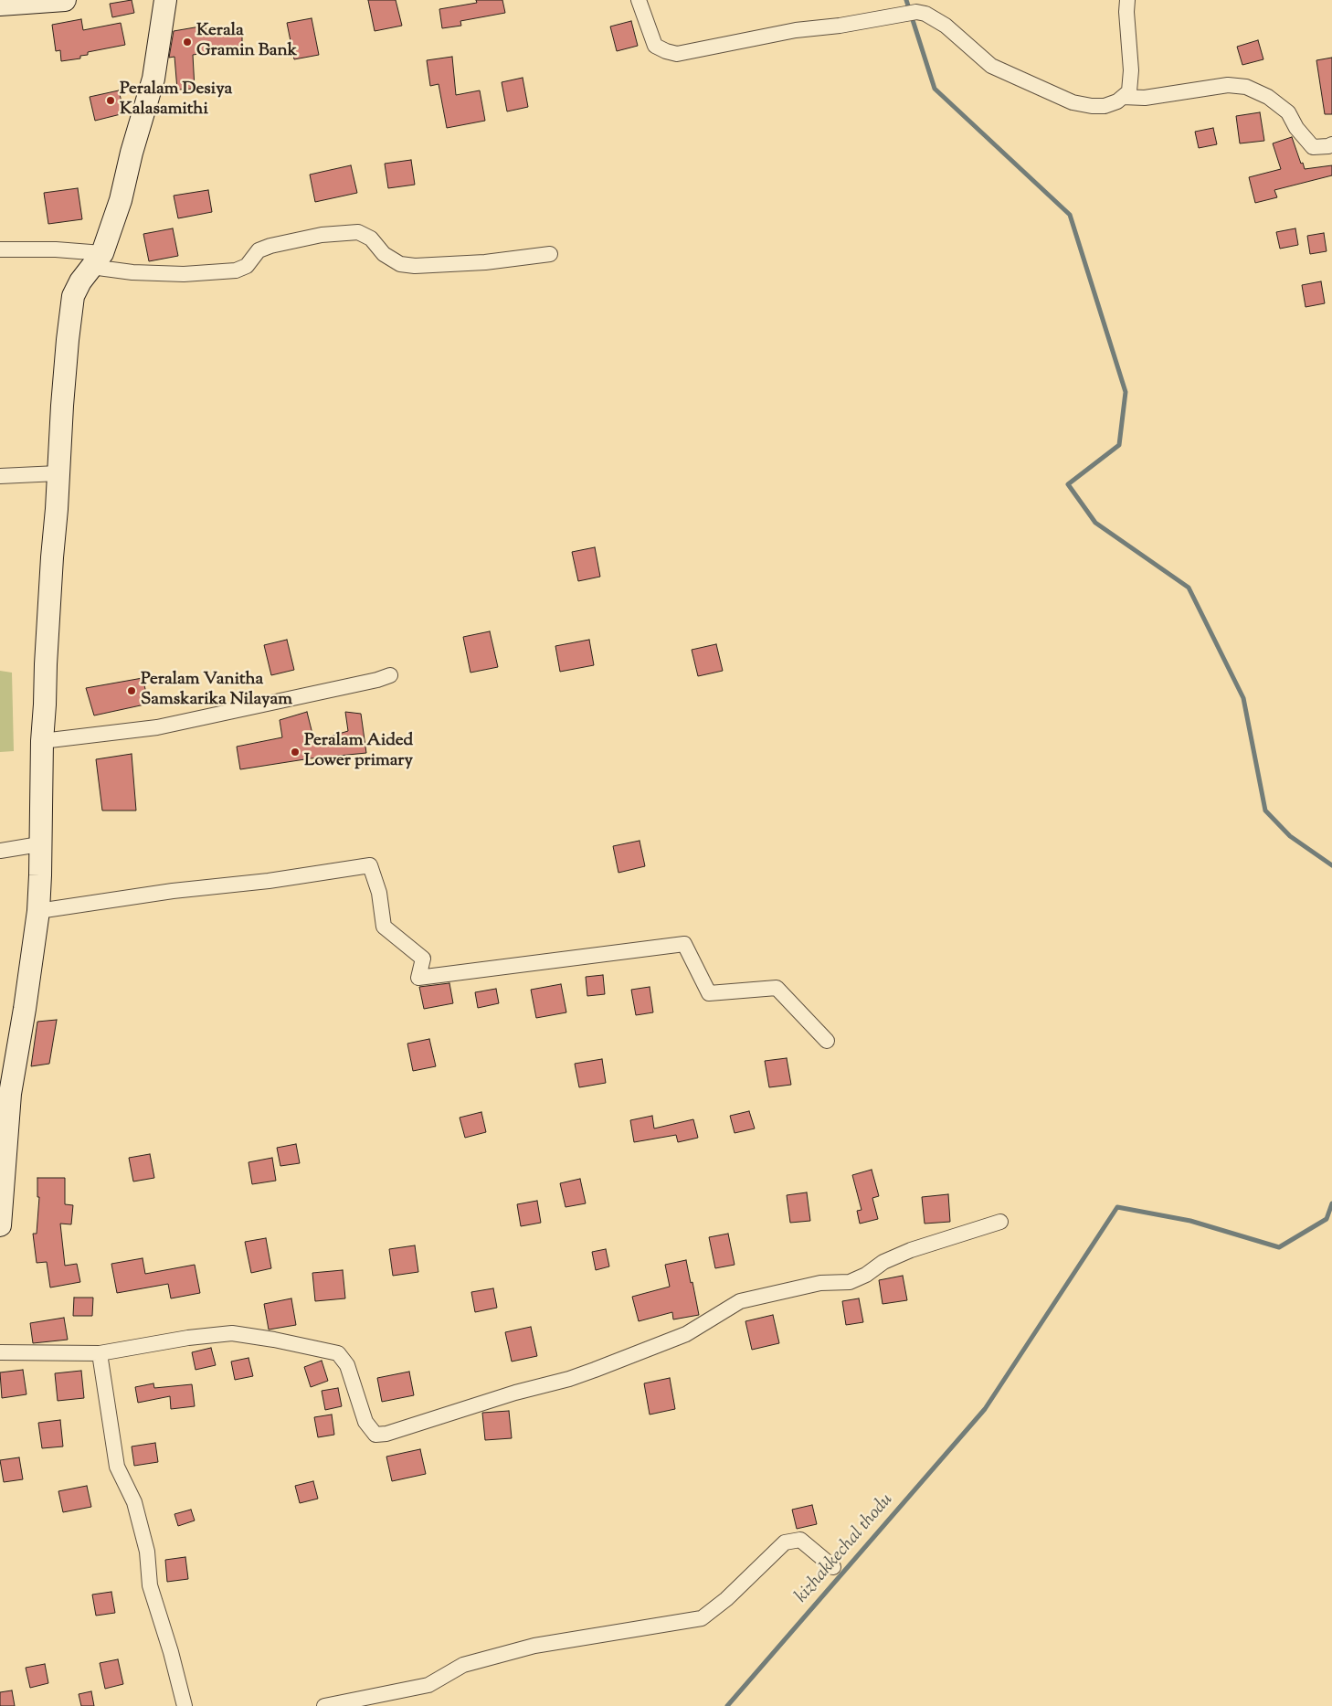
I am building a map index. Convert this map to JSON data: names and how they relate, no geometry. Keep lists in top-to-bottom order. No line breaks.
{"water":["kizhakkechal thodu"],"places":["Kerala Gramin Bank","Peralam Desiya Kalasamithi","Peralam Vanitha Samskarika Nilayam","Peralam Aided Lower primary"]}
